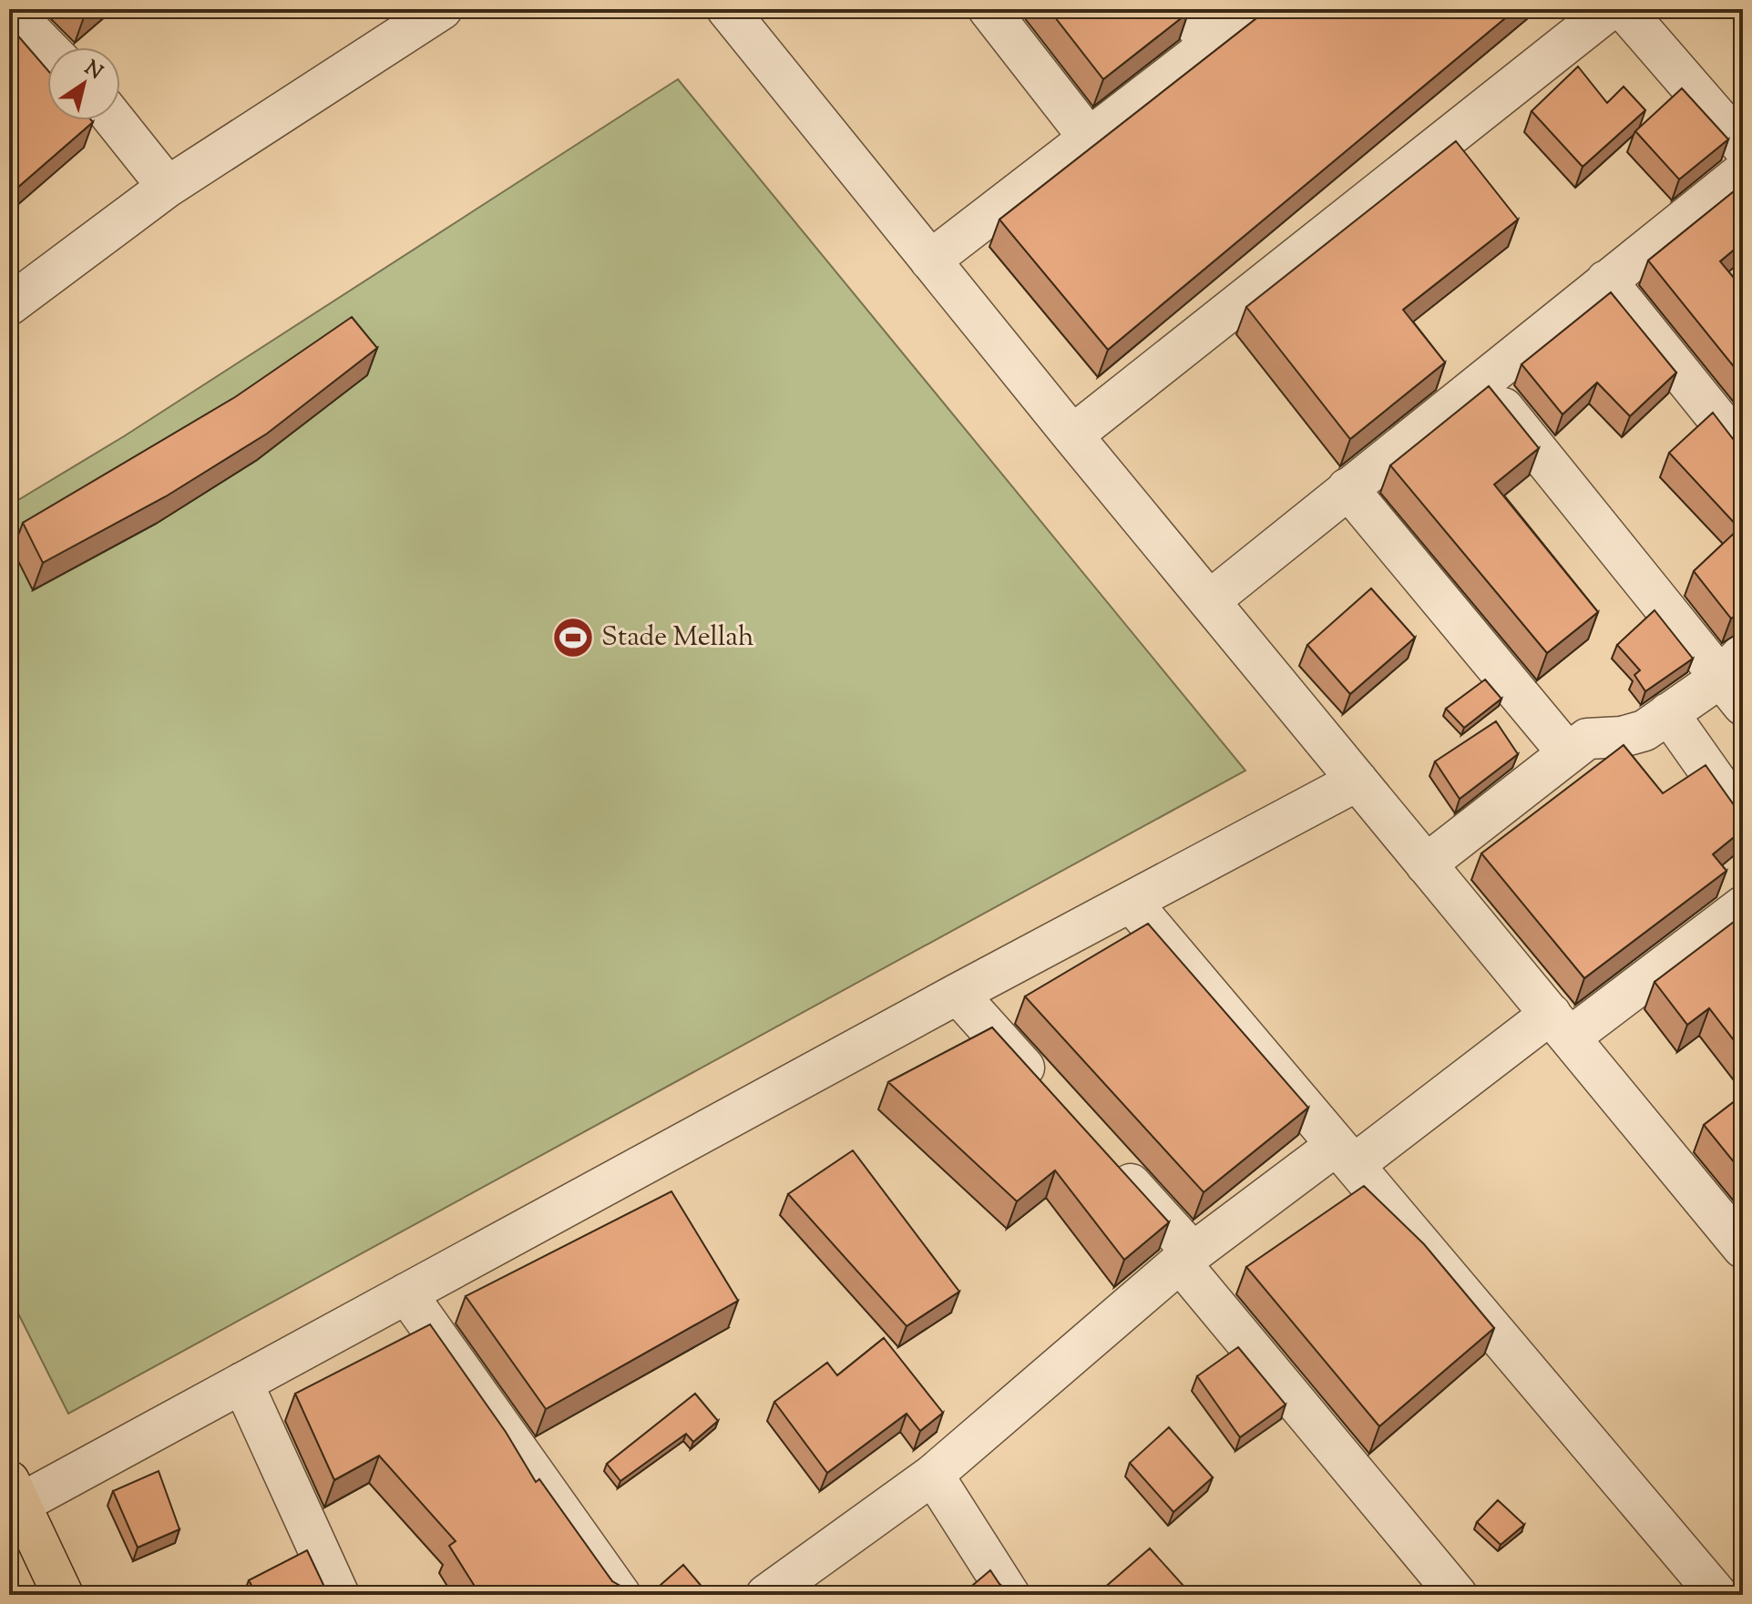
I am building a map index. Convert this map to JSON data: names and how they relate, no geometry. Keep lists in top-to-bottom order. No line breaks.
{"places":{"sports":["Stade Mellah"]},"north":"top right"}
